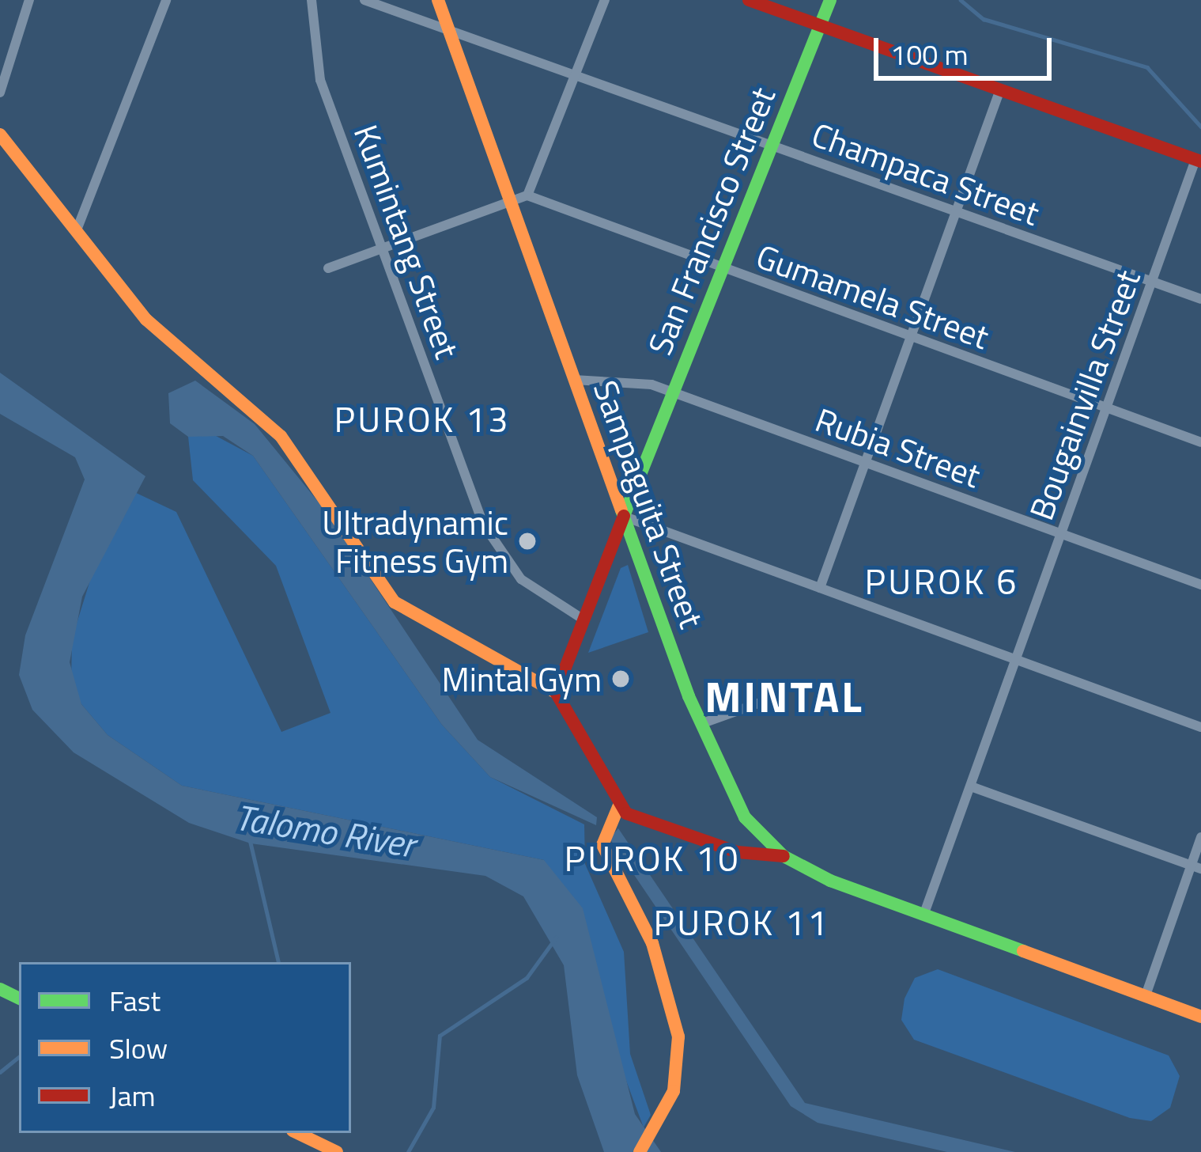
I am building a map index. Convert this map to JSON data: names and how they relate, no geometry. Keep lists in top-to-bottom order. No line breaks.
{"streets":{"main road":["San Francisco Street","Sampaguita Street"],"street":["Champaca Street","Kumintang Street","Gumamela Street","Bougainvilla Street","Rubia Street"]},"crossings":[["Champaca Street","San Francisco Street"],["Champaca Street","Bougainvilla Street"],["Champaca Street","Sampaguita Street"],["San Francisco Street","Kumintang Street"],["San Francisco Street","Gumamela Street"],["San Francisco Street","Rubia Street"],["San Francisco Street","Sampaguita Street"],["Gumamela Street","Bougainvilla Street"],["Bougainvilla Street","Rubia Street"],["Bougainvilla Street","Sampaguita Street"],["Rubia Street","Sampaguita Street"]],"districts":["PUROK 13","PUROK 6","MINTAL","PUROK 10","PUROK 11"],"water":["Talomo River"],"places":["Ultradynamic Fitness Gym","Mintal Gym"],"legend":["Fast","Slow","Jam"],"scale_bar":"100 m"}
